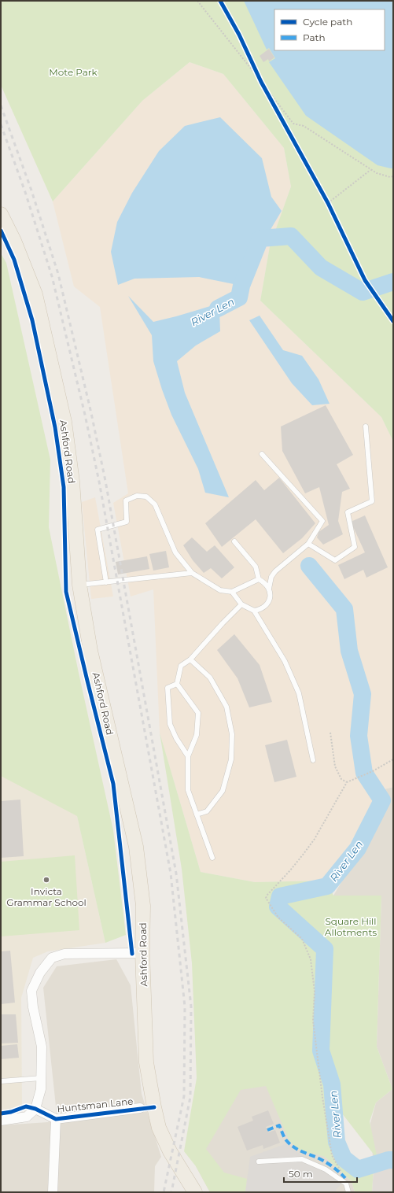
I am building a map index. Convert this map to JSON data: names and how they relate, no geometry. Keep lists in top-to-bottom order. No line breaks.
{"streets":{"main road":["Ashford Road"],"street":["Huntsman Lane"]},"water":["River Len"],"parks":["Mote Park","Square Hill Allotments"],"places":["Invicta Grammar School"],"legend":["Cycle path","Path"],"scale_bar":"50 m"}
